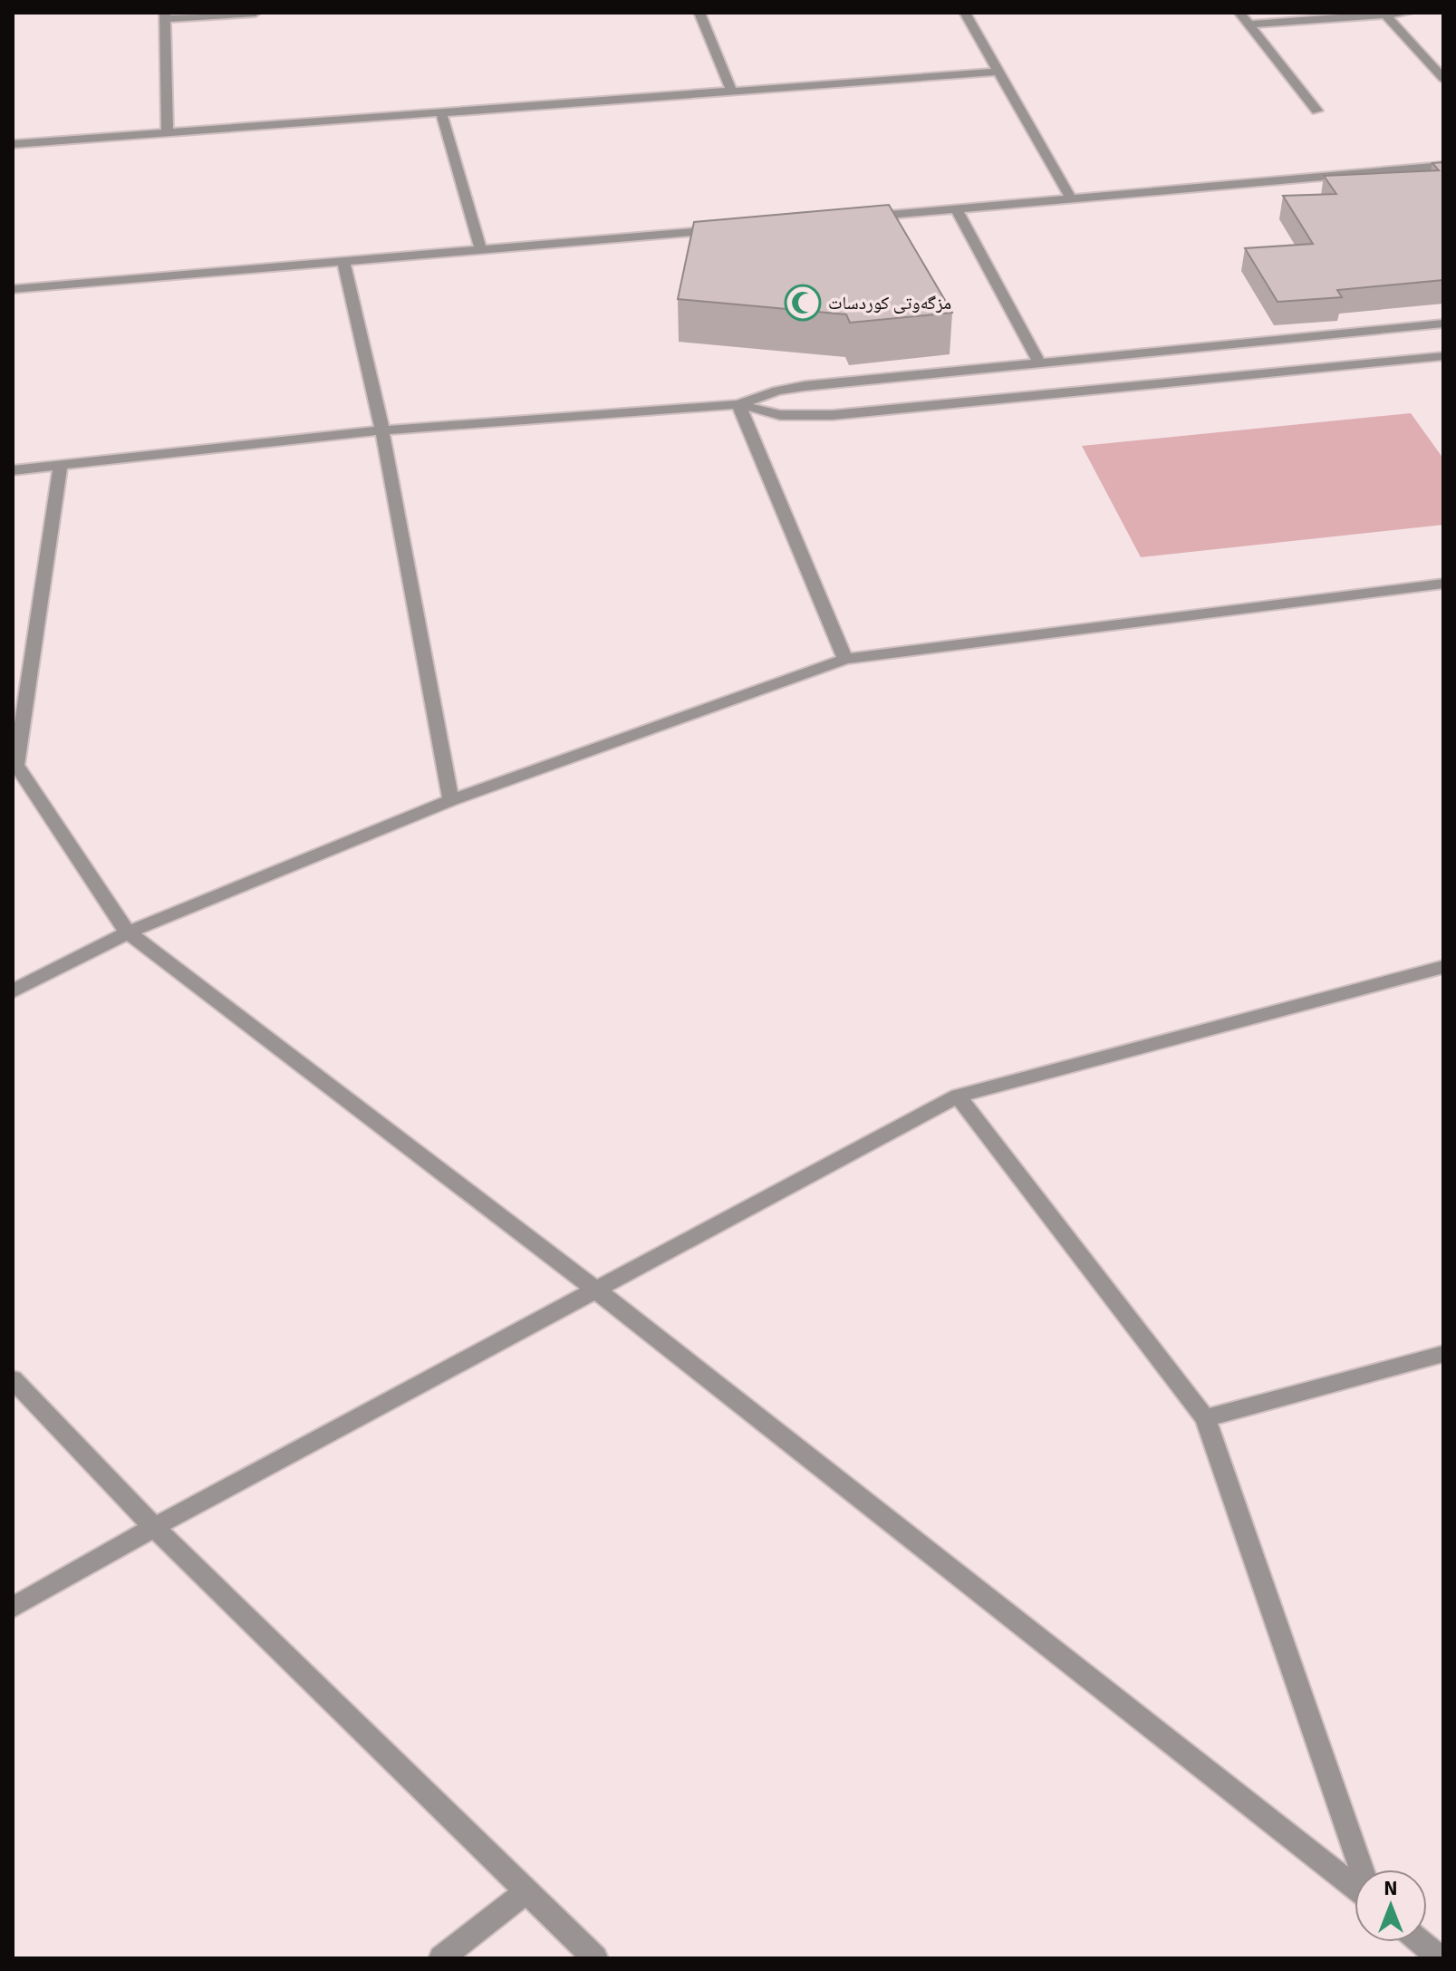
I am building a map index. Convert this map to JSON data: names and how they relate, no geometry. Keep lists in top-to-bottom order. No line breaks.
{"places":{"mosque":["مزگەوتی كوردسات"]},"north":"top"}
